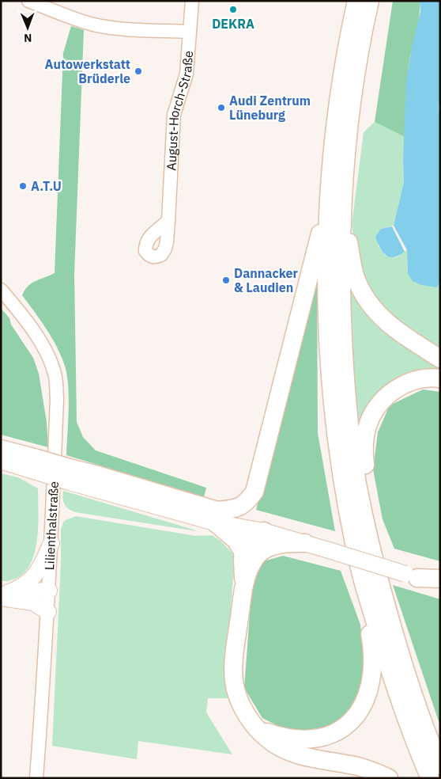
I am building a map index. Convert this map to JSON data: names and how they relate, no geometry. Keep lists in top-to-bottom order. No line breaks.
{"streets":{"street":["August-Horch-Straße","Lilienthalstraße"]},"places":["DEKRA","Autowerkstatt Brüderle","Audi Zentrum Lüneburg","A.T.U","Dannacker & Laudien"],"north":"bottom"}
